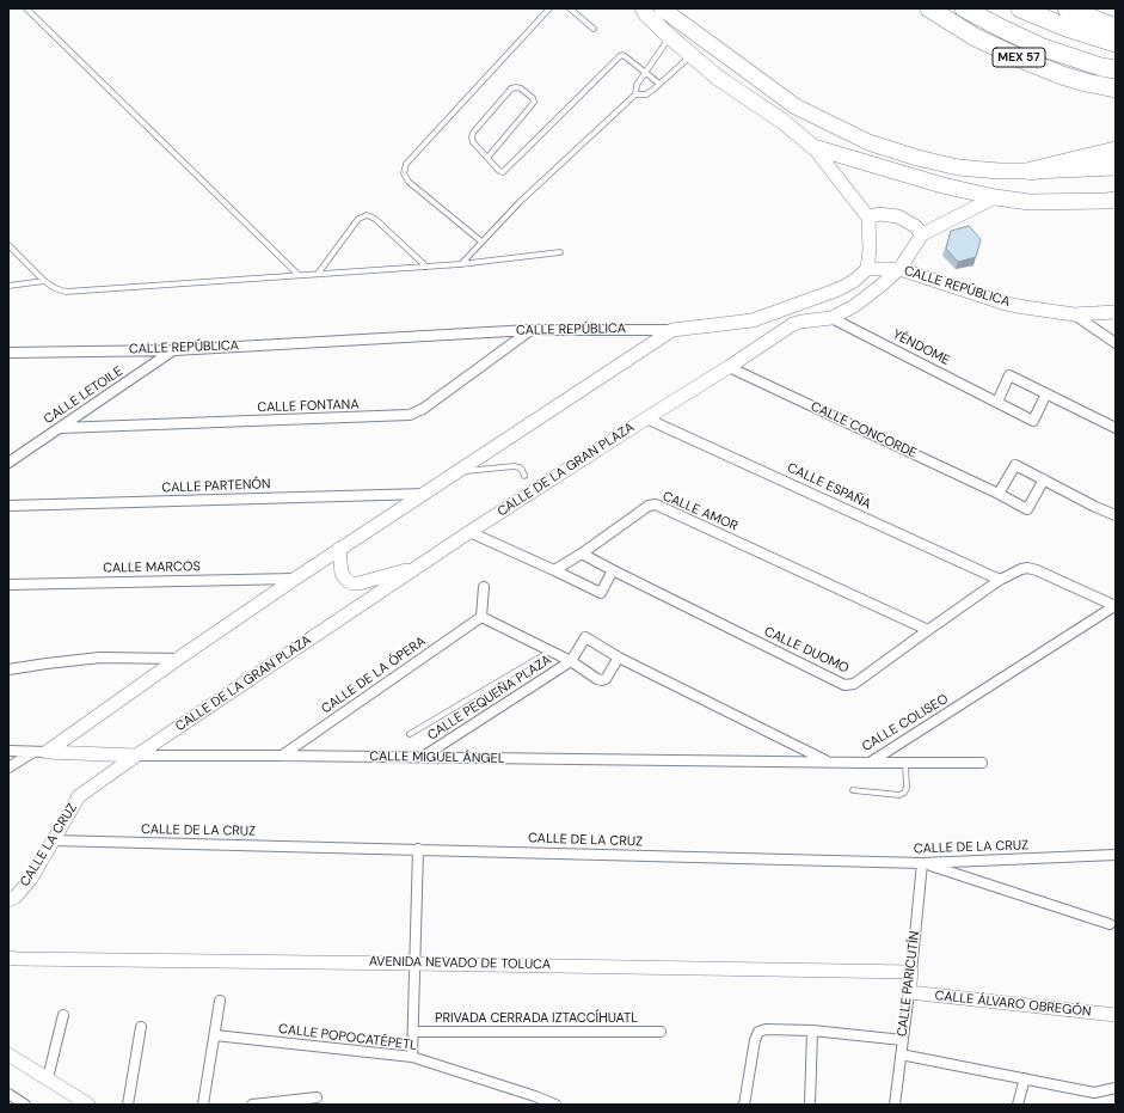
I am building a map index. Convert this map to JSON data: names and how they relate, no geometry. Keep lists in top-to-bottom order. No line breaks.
{"streets":{"highway":["MEX 57"],"street":["CALLE REPÚBLICA","YÉNDOME","CALLE LETOILE","CALLE FONTANA","CALLE CONCORDE","CALLE DE LA GRAN PLAZA","CALLE PARTENÓN","CALLE ESPAÑA","CALLE AMOR","CALLE MARCOS","CALLE DUOMO","CALLE DE LA ÓPERA","CALLE PEQUEÑA PLAZA","CALLE COLISEO","CALLE MIGUEL ÁNGEL","CALLE DE LA CRUZ","CALLE LA CRUZ","AVENIDA NEVADO DE TOLUCA","CALLE PARICUTÍN","CALLE ÁLVARO OBREGÓN","PRIVADA CERRADA IZTACCÍHUATL","CALLE POPOCATÉPETL"]},"crossings":[["CALLE REPÚBLICA","CALLE LETOILE"],["CALLE REPÚBLICA","CALLE FONTANA"],["CALLE REPÚBLICA","CALLE DE LA GRAN PLAZA"],["YÉNDOME","CALLE DE LA GRAN PLAZA"],["CALLE LETOILE","CALLE FONTANA"],["CALLE CONCORDE","CALLE DE LA GRAN PLAZA"],["CALLE DE LA GRAN PLAZA","CALLE ESPAÑA"],["CALLE DE LA GRAN PLAZA","CALLE MIGUEL ÁNGEL"],["CALLE DE LA GRAN PLAZA","CALLE LA CRUZ"],["CALLE ESPAÑA","CALLE DUOMO"],["CALLE AMOR","CALLE DUOMO"],["CALLE DUOMO","CALLE COLISEO"],["CALLE DE LA ÓPERA","CALLE MIGUEL ÁNGEL"],["CALLE PEQUEÑA PLAZA","CALLE COLISEO"],["CALLE PEQUEÑA PLAZA","CALLE MIGUEL ÁNGEL"],["CALLE COLISEO","CALLE MIGUEL ÁNGEL"],["CALLE MIGUEL ÁNGEL","CALLE LA CRUZ"],["CALLE DE LA CRUZ","CALLE LA CRUZ"],["CALLE DE LA CRUZ","CALLE PARICUTÍN"],["AVENIDA NEVADO DE TOLUCA","CALLE PARICUTÍN"],["CALLE PARICUTÍN","CALLE ÁLVARO OBREGÓN"]]}
